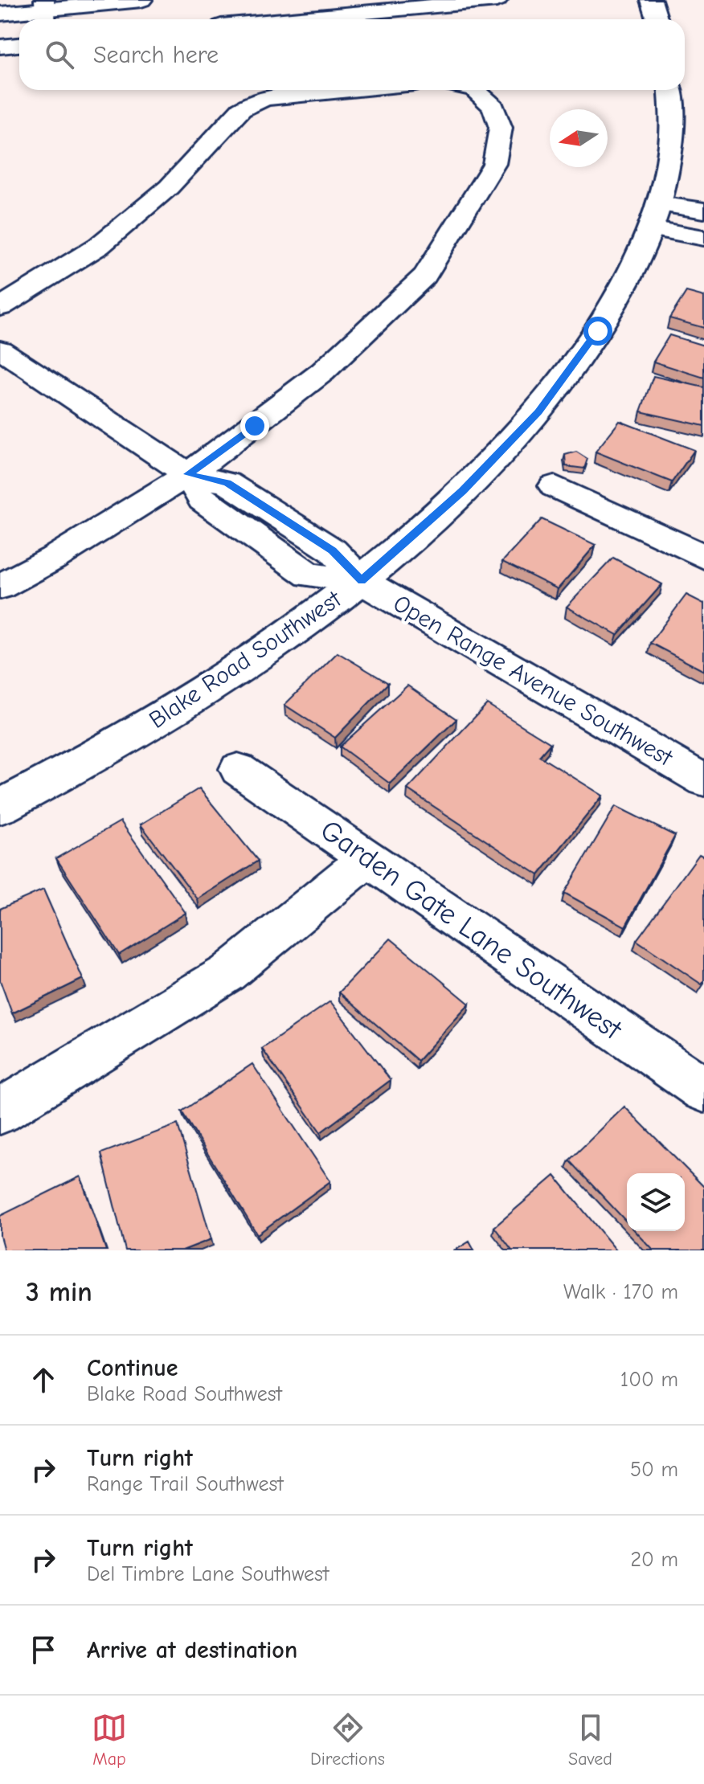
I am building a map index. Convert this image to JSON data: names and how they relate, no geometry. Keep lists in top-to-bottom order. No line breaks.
{"streets":{"street":["Blake Road Southwest","Open Range Avenue Southwest","Garden Gate Lane Southwest"]},"crossings":[["Blake Road Southwest","Open Range Avenue Southwest"]],"north":"left","page":{"search":"Search here","heading":["3 min","Walk · 170 m"],"list":[["Continue","Blake Road Southwest","100 m"],["Turn right","Range Trail Southwest","50 m"],["Turn right","Del Timbre Lane Southwest","20 m"],"Arrive at destination"],"nav":["Map","Directions","Saved"]}}
